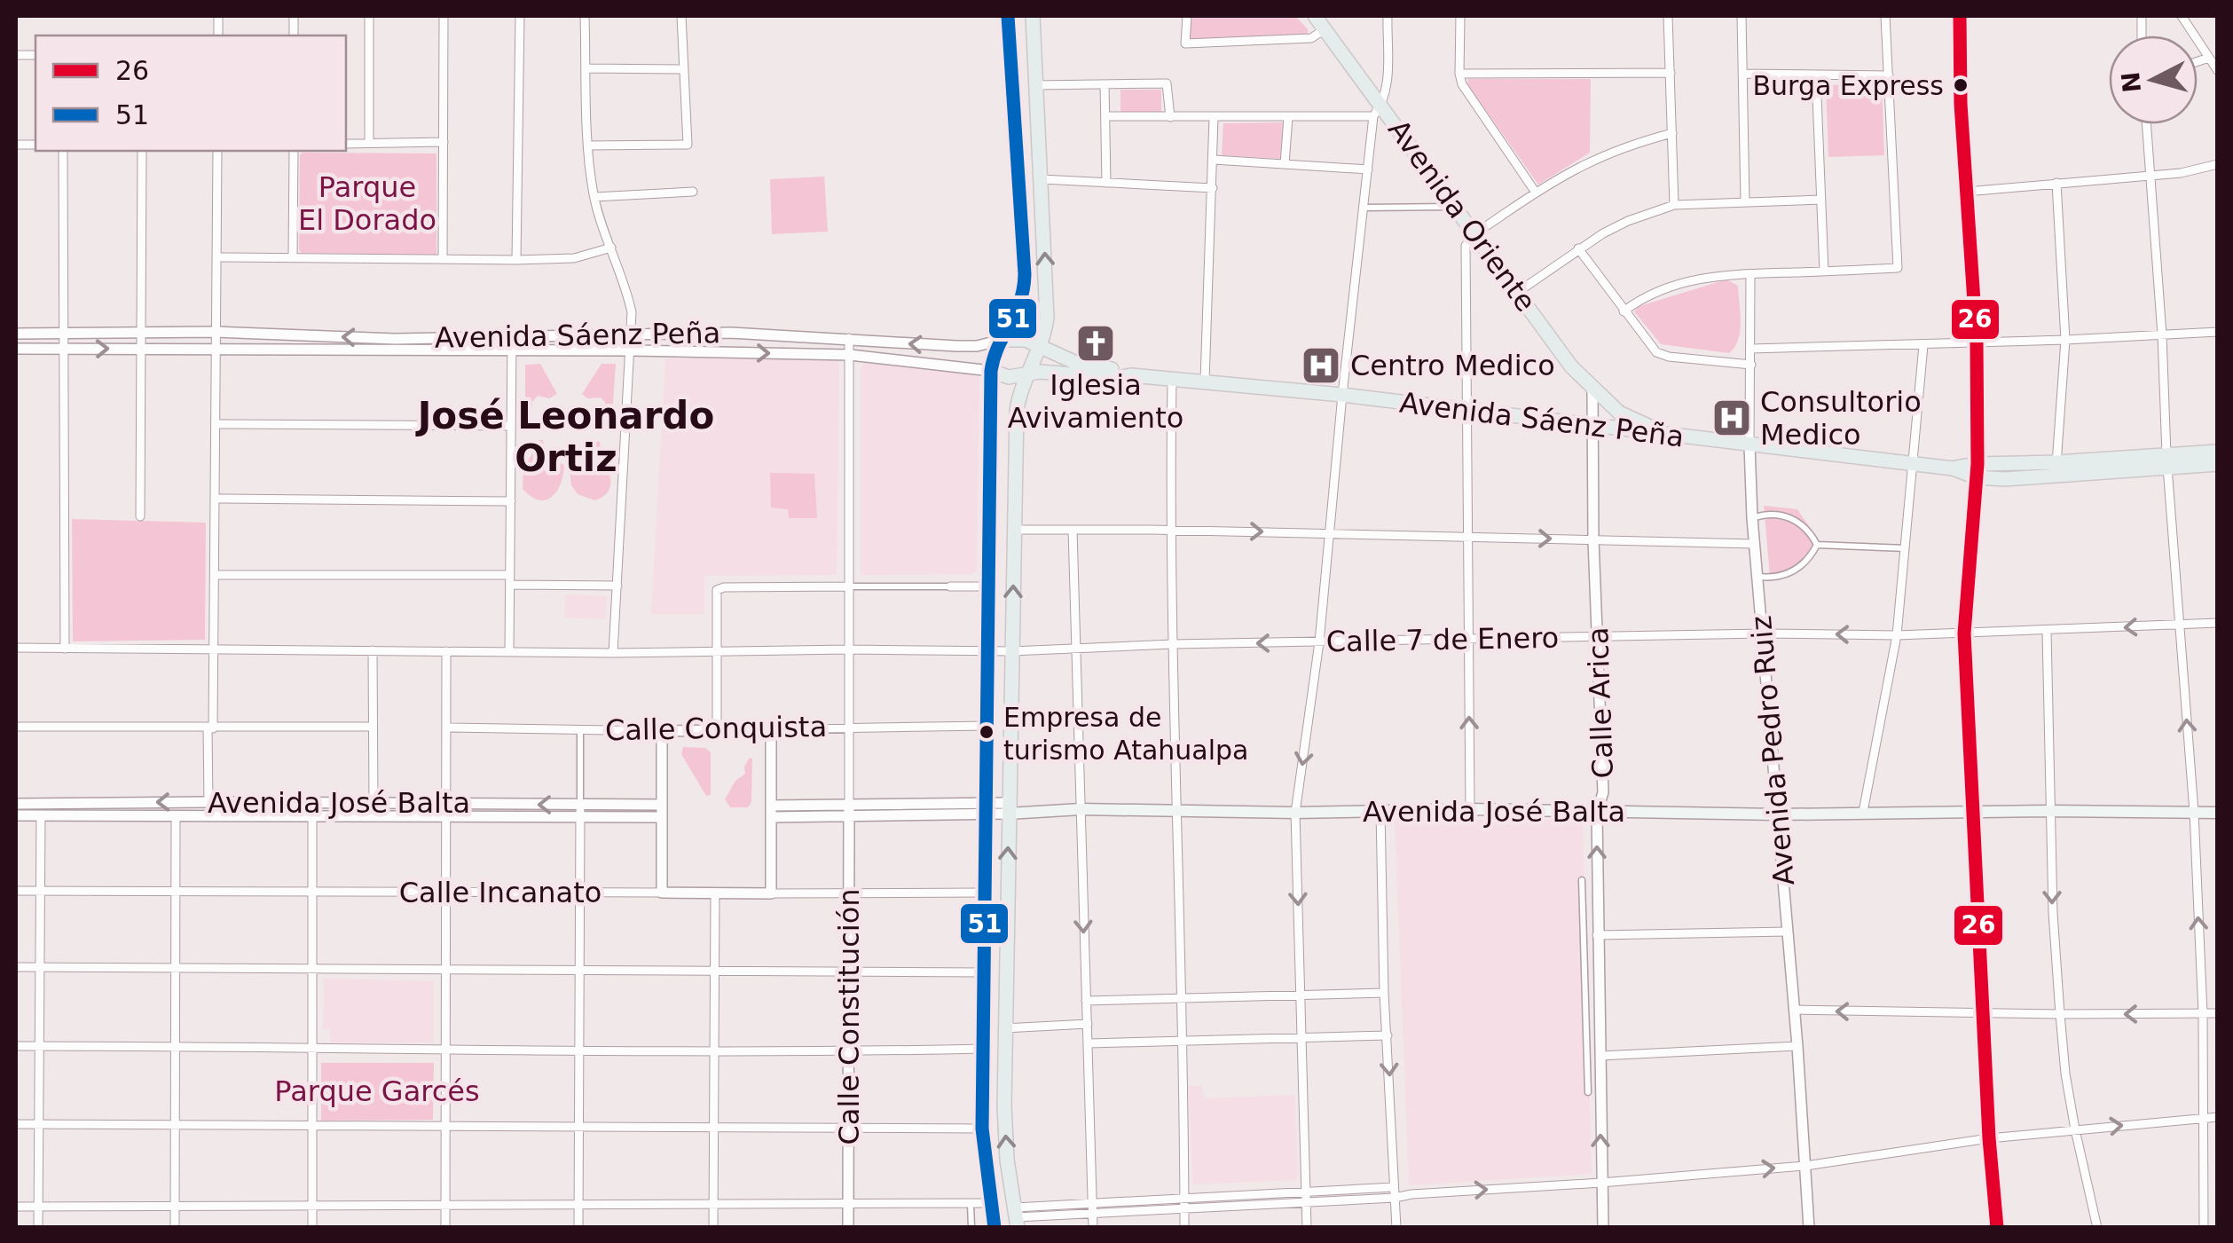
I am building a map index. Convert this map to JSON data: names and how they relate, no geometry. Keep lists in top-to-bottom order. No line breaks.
{"streets":{"main road":["Avenida Oriente","Avenida Sáenz Peña","Avenida José Balta"],"street":["Calle 7 de Enero","Calle Arica","Calle Conquista","Avenida Pedro Ruiz","Calle Incanato","Calle Constitución"]},"crossings":[["Avenida Oriente","Avenida Sáenz Peña"],["Avenida Oriente","Calle Arica"],["Avenida Sáenz Peña","Calle Arica"],["Avenida Sáenz Peña","Avenida Pedro Ruiz"],["Calle 7 de Enero","Calle Arica"],["Calle 7 de Enero","Avenida Pedro Ruiz"],["Calle Arica","Avenida José Balta"],["Avenida Pedro Ruiz","Avenida José Balta"],["Avenida José Balta","Calle Constitución"],["Calle Incanato","Calle Constitución"]],"districts":["José Leonardo Ortiz"],"parks":["Parque El Dorado","Parque Garcés"],"places":{"other":["Burga Express","Empresa de turismo Atahualpa"],"church":["Iglesia Avivamiento"],"hospital":["Centro Medico","Consultorio Medico"]},"lines":["transit line 26","transit line 51"],"legend":["26","51"],"north":"left"}
